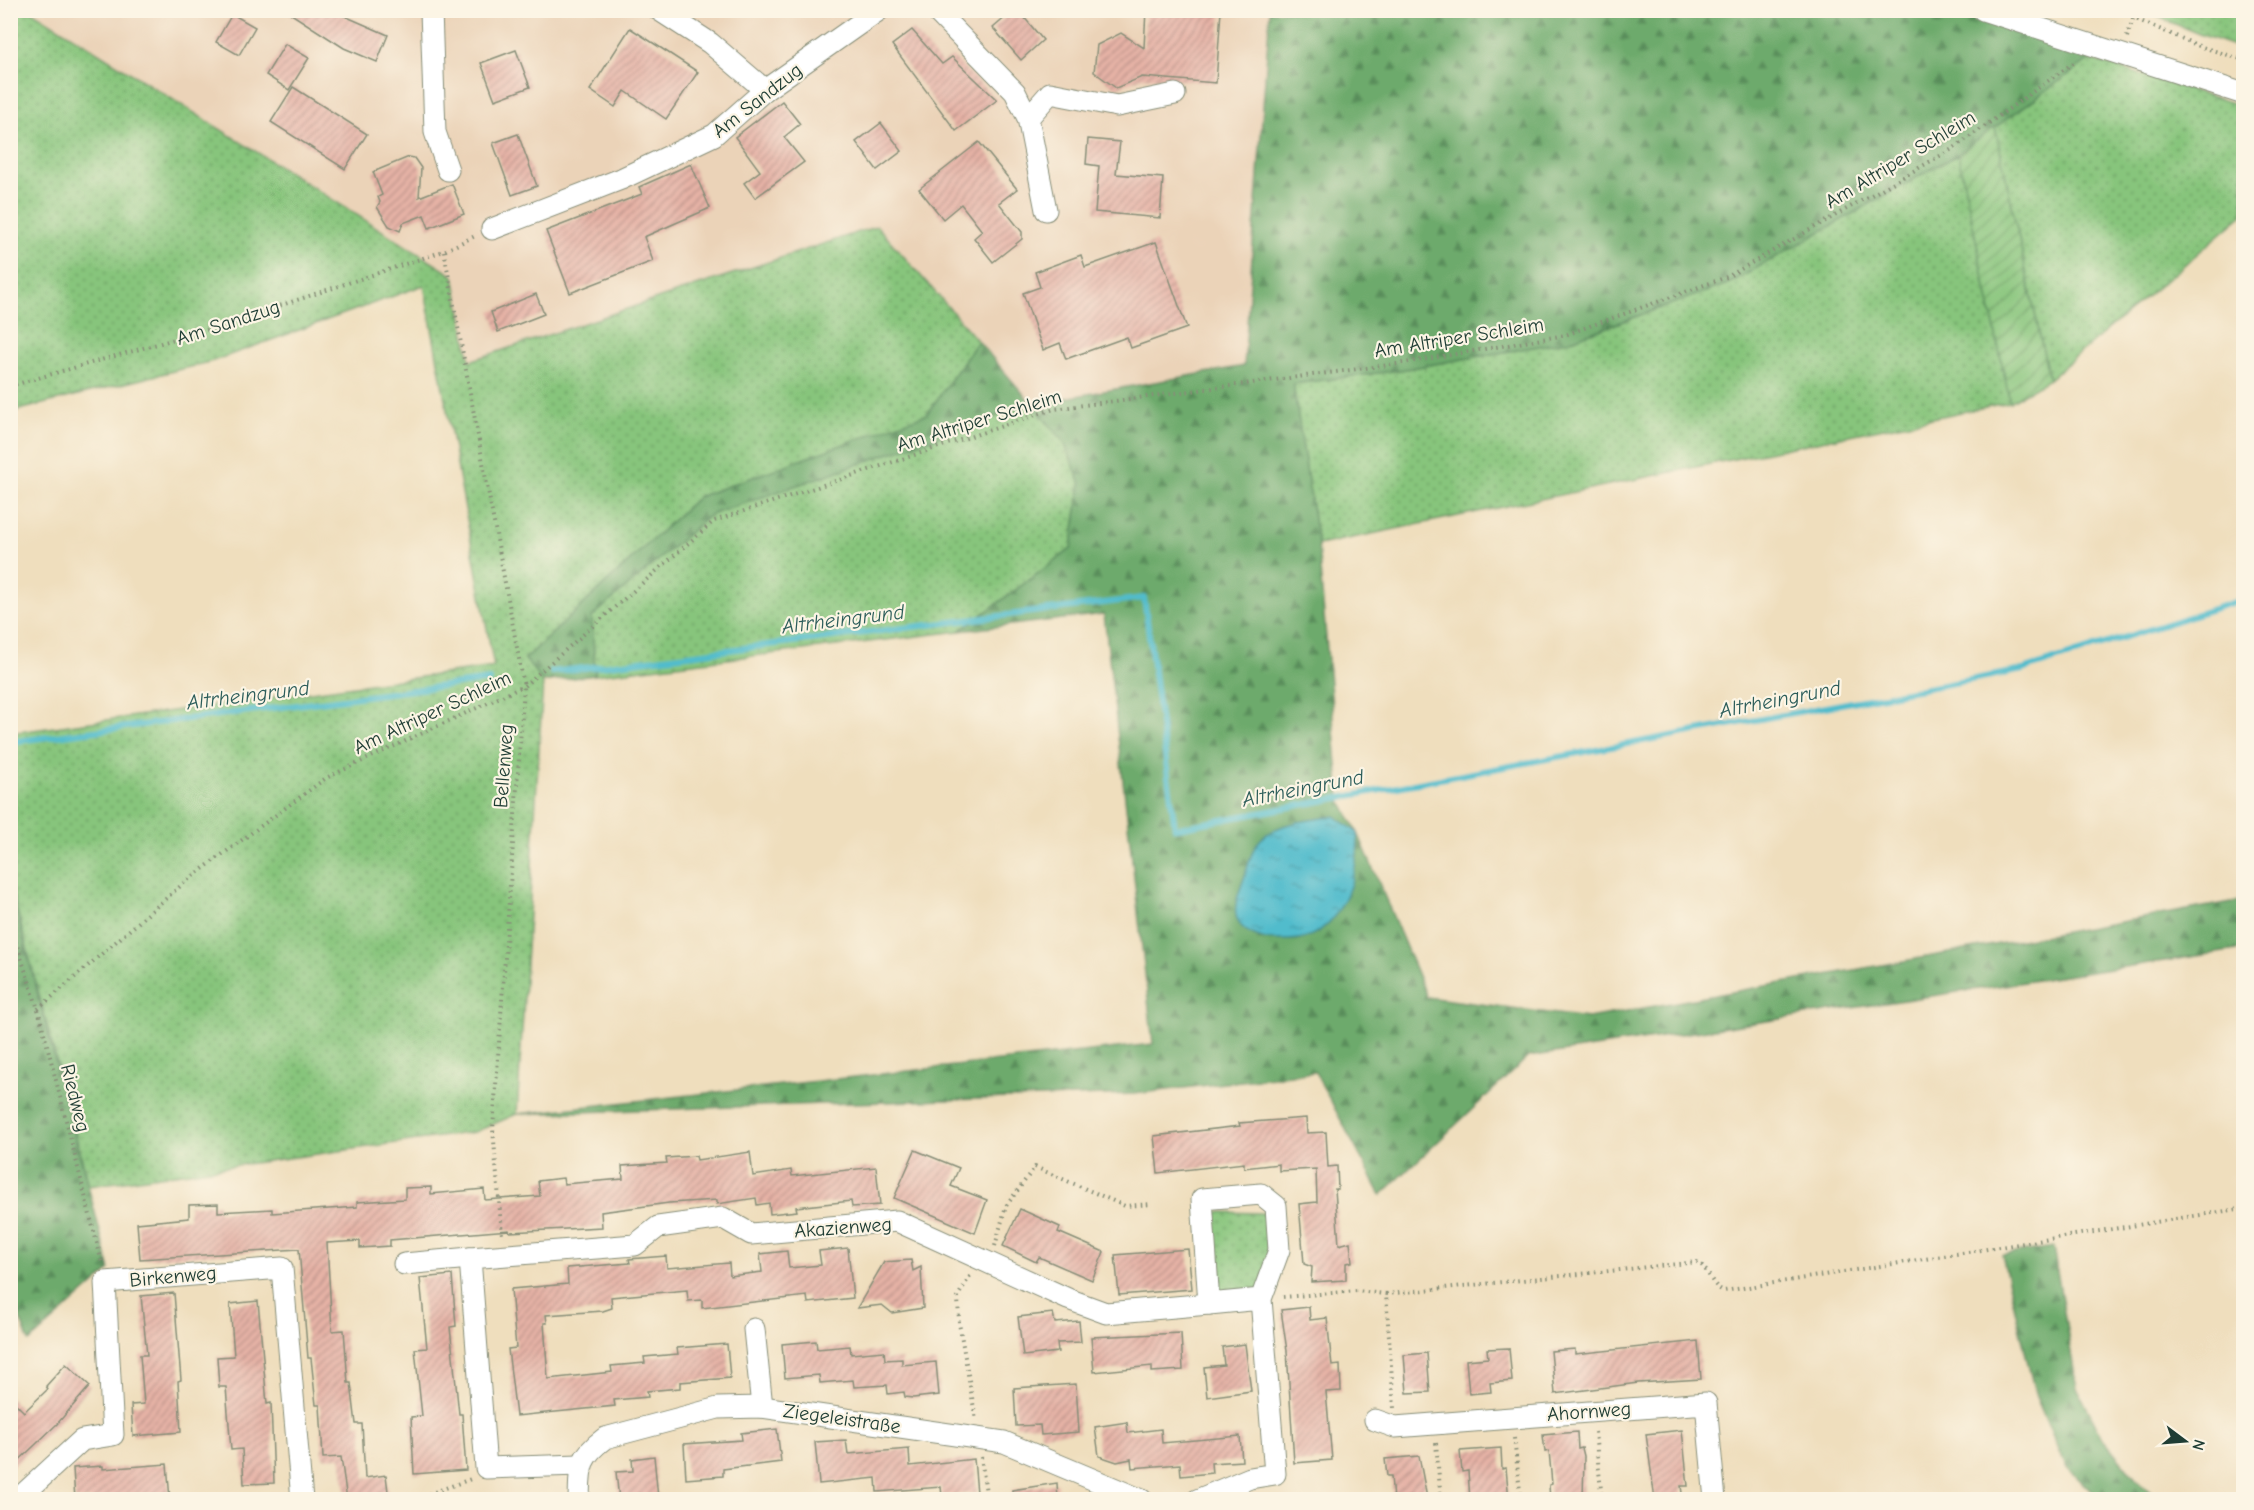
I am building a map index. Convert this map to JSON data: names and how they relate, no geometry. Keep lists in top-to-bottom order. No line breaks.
{"streets":{"street":["Am Sandzug","Akazienweg","Birkenweg","Ahornweg","Ziegeleistraße"],"path":["Am Altriper Schleim","Bellenweg","Riedweg"]},"crossings":[["Am Sandzug","Bellenweg"],["Am Altriper Schleim","Bellenweg"],["Am Altriper Schleim","Riedweg"],["Bellenweg","Akazienweg"],["Riedweg","Birkenweg"]],"water":["Altrheingrund"],"north":"right"}
